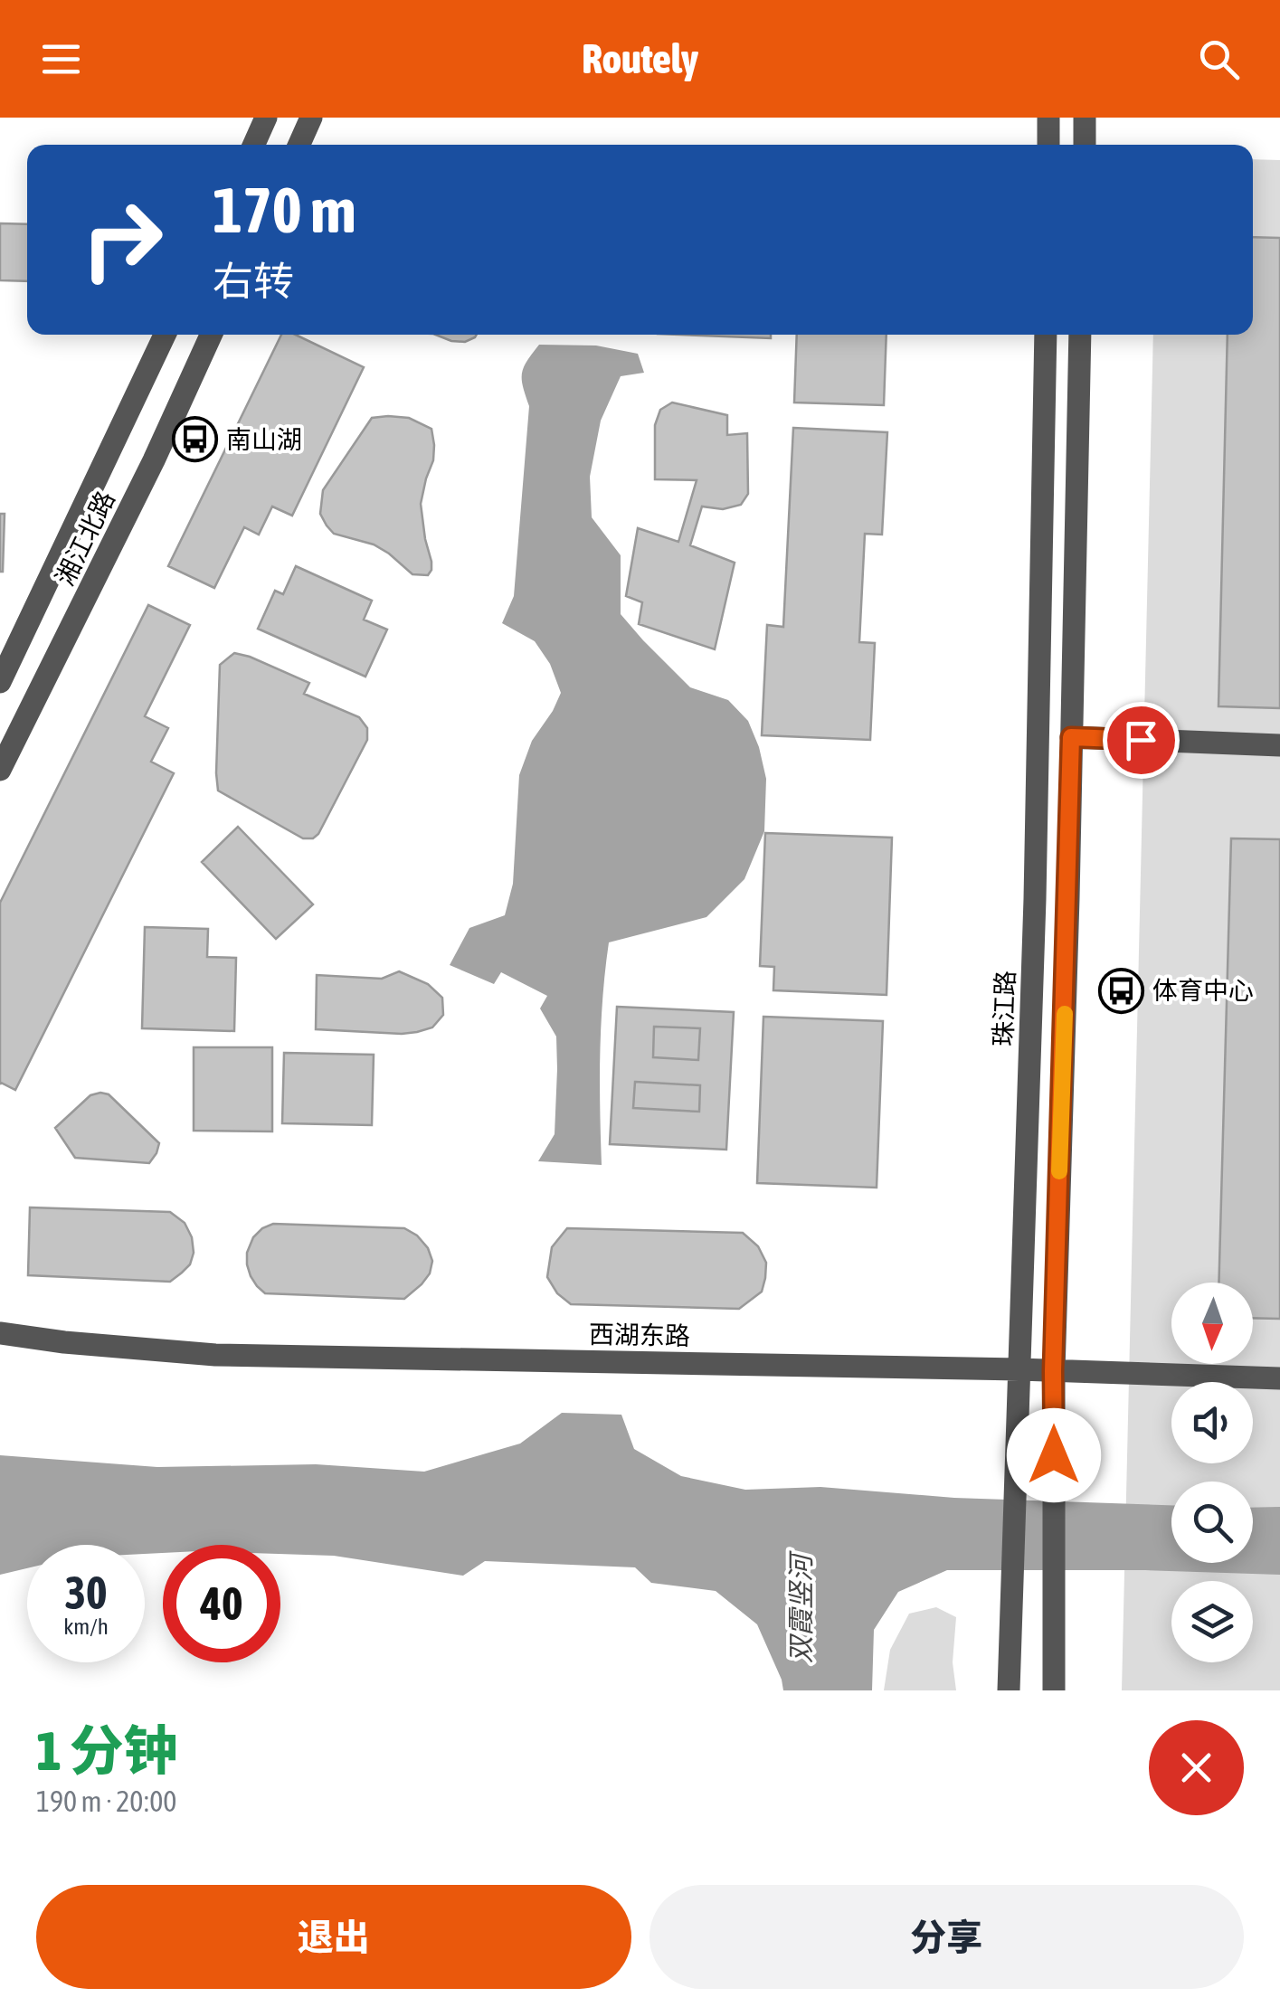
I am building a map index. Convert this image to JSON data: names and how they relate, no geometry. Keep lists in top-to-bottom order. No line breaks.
{"streets":{"street":["湘江北路","珠江路","西湖东路"]},"crossings":[["珠江路","西湖东路"]],"water":["双霞竖河"],"places":{"bus stop":["南山湖","体育中心"]},"north":"bottom","page":{"header":"Routely","turn":["170 m","右转"],"speed":"30 km/h","limit":"40","heading":["1 分钟","190 m · 20:00"],"buttons":["退出","分享"]}}
